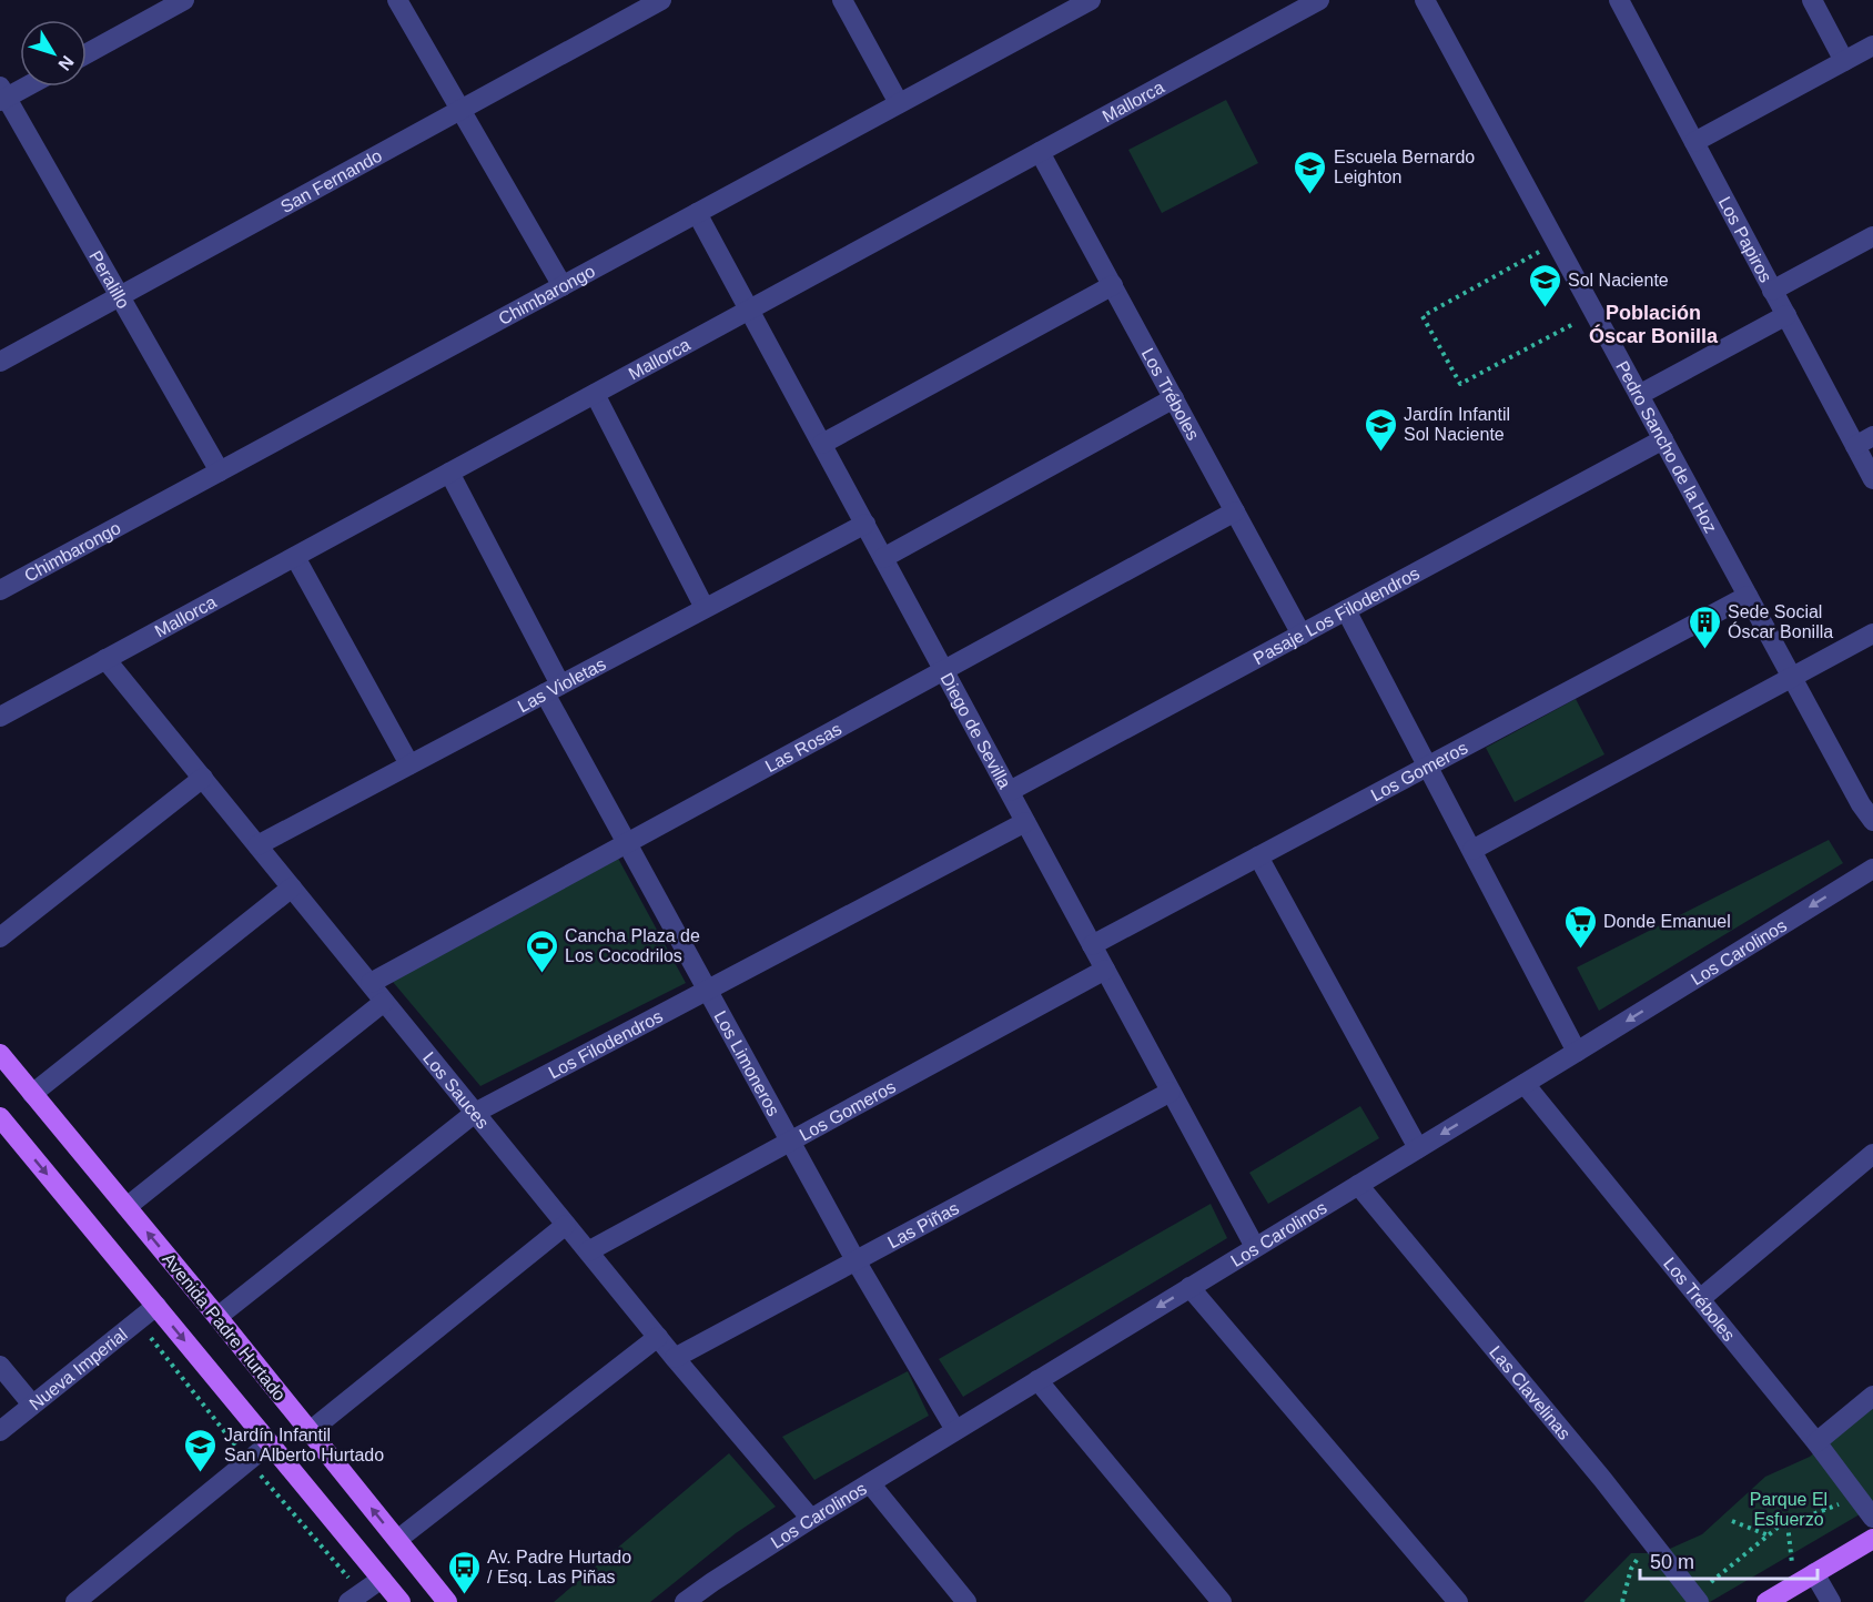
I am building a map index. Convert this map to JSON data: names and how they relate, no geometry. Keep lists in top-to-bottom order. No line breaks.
{"streets":{"main road":["Avenida Padre Hurtado"],"street":["Mallorca","San Fernando","Los Papiros","Peralillo","Chimbarongo","Los Tréboles","Pedro Sancho de la Hoz","Pasaje Los Filodendros","Las Violetas","Diego de Sevilla","Las Rosas","Los Gomeros","Los Carolinos","Los Filodendros","Los Limoneros","Los Sauces","Las Piñas","Nueva Imperial","Las Clavelinas"]},"crossings":[["Mallorca","Los Tréboles"],["Mallorca","Diego de Sevilla"],["Mallorca","Los Limoneros"],["Mallorca","Los Sauces"],["San Fernando","Peralillo"],["Peralillo","Chimbarongo"],["Chimbarongo","Diego de Sevilla"],["Los Tréboles","Pasaje Los Filodendros"],["Los Tréboles","Las Rosas"],["Los Tréboles","Los Carolinos"],["Pedro Sancho de la Hoz","Pasaje Los Filodendros"],["Pedro Sancho de la Hoz","Los Gomeros"],["Pasaje Los Filodendros","Diego de Sevilla"],["Las Violetas","Diego de Sevilla"],["Las Violetas","Los Limoneros"],["Las Violetas","Los Sauces"],["Diego de Sevilla","Las Rosas"],["Diego de Sevilla","Los Gomeros"],["Diego de Sevilla","Los Carolinos"],["Diego de Sevilla","Los Filodendros"],["Diego de Sevilla","Las Piñas"],["Las Rosas","Los Limoneros"],["Las Rosas","Los Sauces"],["Los Gomeros","Los Limoneros"],["Los Gomeros","Los Sauces"],["Los Carolinos","Los Limoneros"],["Los Carolinos","Los Sauces"],["Los Carolinos","Las Clavelinas"],["Los Filodendros","Los Limoneros"],["Los Filodendros","Los Sauces"],["Los Filodendros","Avenida Padre Hurtado"],["Los Limoneros","Las Piñas"],["Los Sauces","Las Piñas"]],"one_way":["Los Carolinos"],"districts":["Población Óscar Bonilla"],"parks":["Parque El Esfuerzo"],"places":{"school or university":["Escuela Bernardo Leighton","Sol Naciente","Jardín Infantil Sol Naciente","Jardín Infantil San Alberto Hurtado"],"building":["Sede Social Óscar Bonilla"],"supermarket":["Donde Emanuel"],"sports":["Cancha Plaza de Los Cocodrilos"],"bus stop":["Av. Padre Hurtado / Esq. Las Piñas"]},"scale_bar":"50 m","north":"bottom right"}
